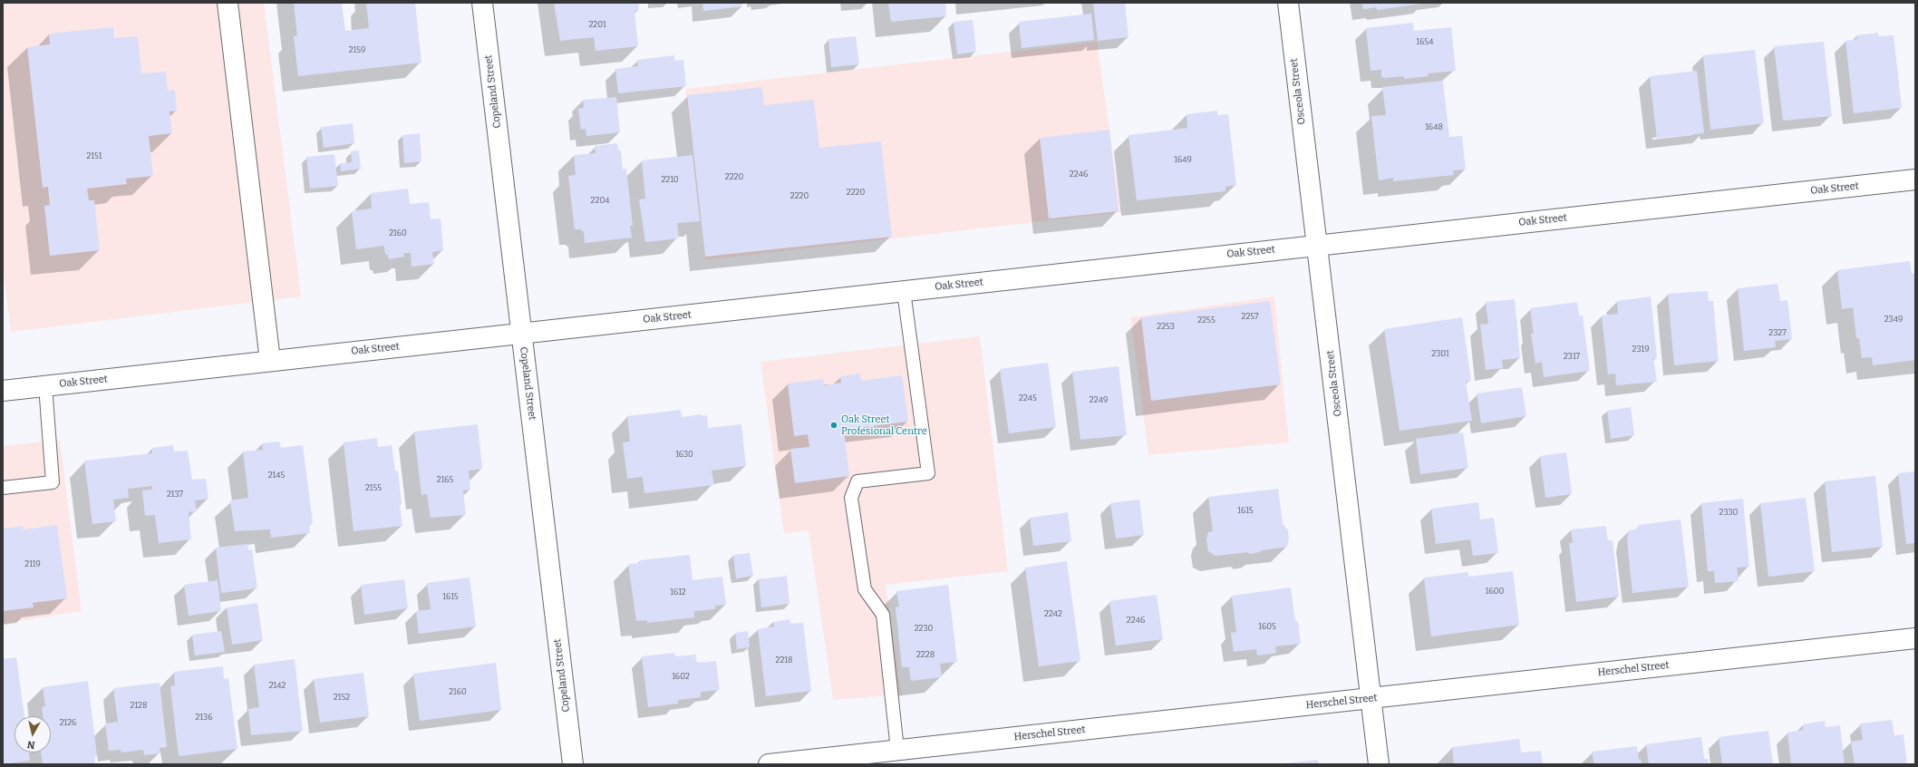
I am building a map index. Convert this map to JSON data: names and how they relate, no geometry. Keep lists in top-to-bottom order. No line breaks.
{"streets":{"street":["Copeland Street","Osceola Street","Oak Street","Herschel Street"]},"crossings":[["Copeland Street","Oak Street"],["Osceola Street","Oak Street"],["Osceola Street","Herschel Street"]],"places":["Oak Street Profesional Centre"],"house_numbers":["2201","1654","2159","1648","2151","1649","2246","2220","2210","2220","2220","2204","2160","2257","2349","2255","2253","2327","2319","2301","2317","2245","2249","1630","2145","2165","2155","2137","1615","2330","2119","1600","1612","1615","2242","2246","1605","2230","2228","2218","1602","2142","2160","2152","2128","2136","2126"],"north":"bottom"}
